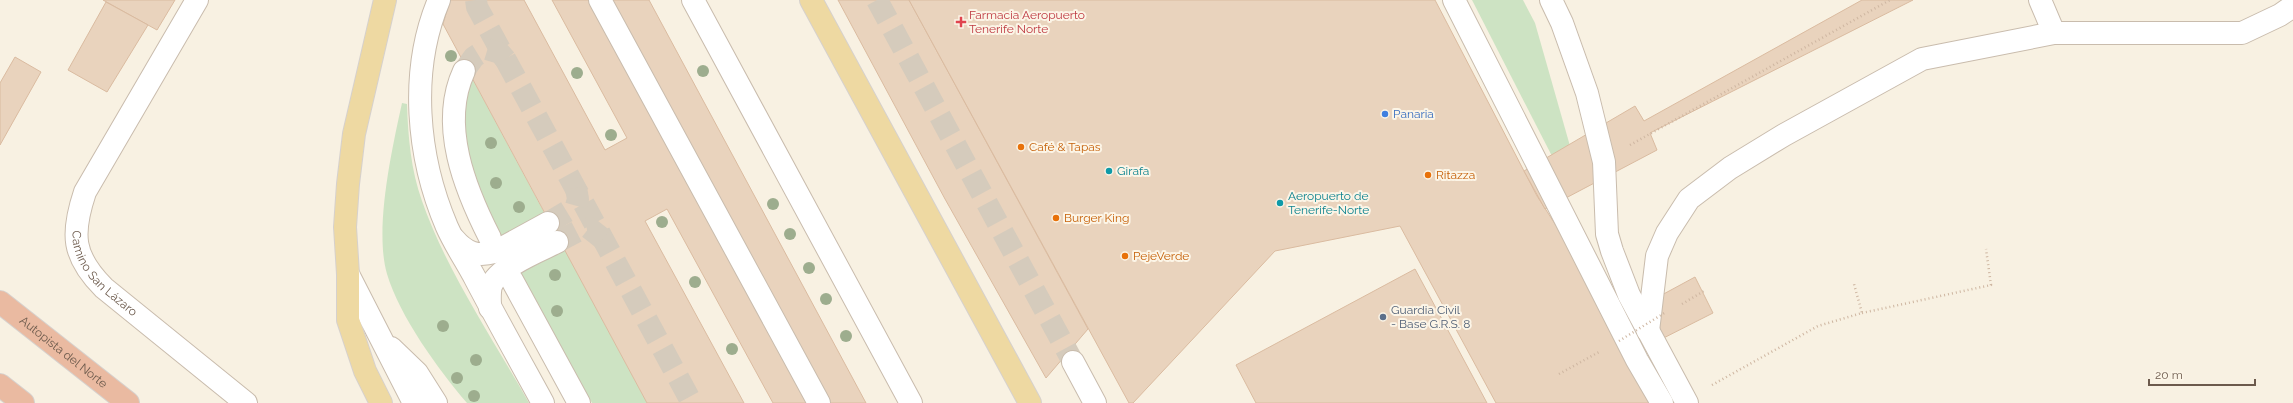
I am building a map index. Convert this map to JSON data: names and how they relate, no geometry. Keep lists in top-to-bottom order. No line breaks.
{"streets":{"highway":["Autopista del Norte"],"street":["Camino San Lázaro"]},"places":{"health":["Farmacia Aeropuerto Tenerife Norte"],"other":["Panaria","Café & Tapas","Girafa","Ritazza","Aeropuerto de Tenerife-Norte","Burger King","PejeVerde","Guardia Civil - Base G.R.S. 8"]},"scale_bar":"20 m"}
